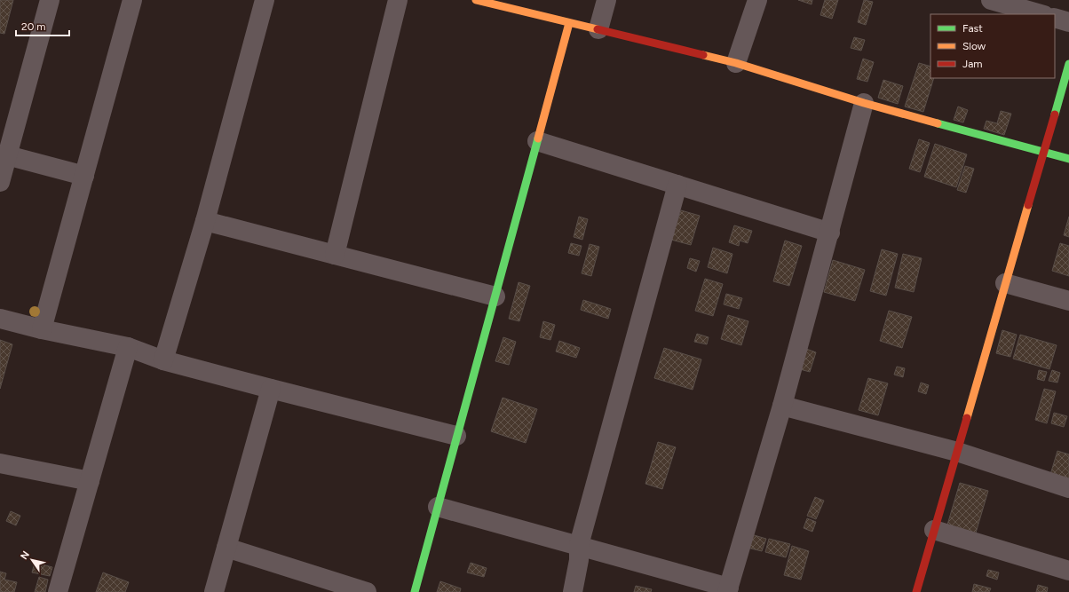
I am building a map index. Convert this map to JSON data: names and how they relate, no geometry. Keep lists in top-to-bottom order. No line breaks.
{"legend":["Fast","Slow","Jam"],"scale_bar":"20 m","north":"top left"}
